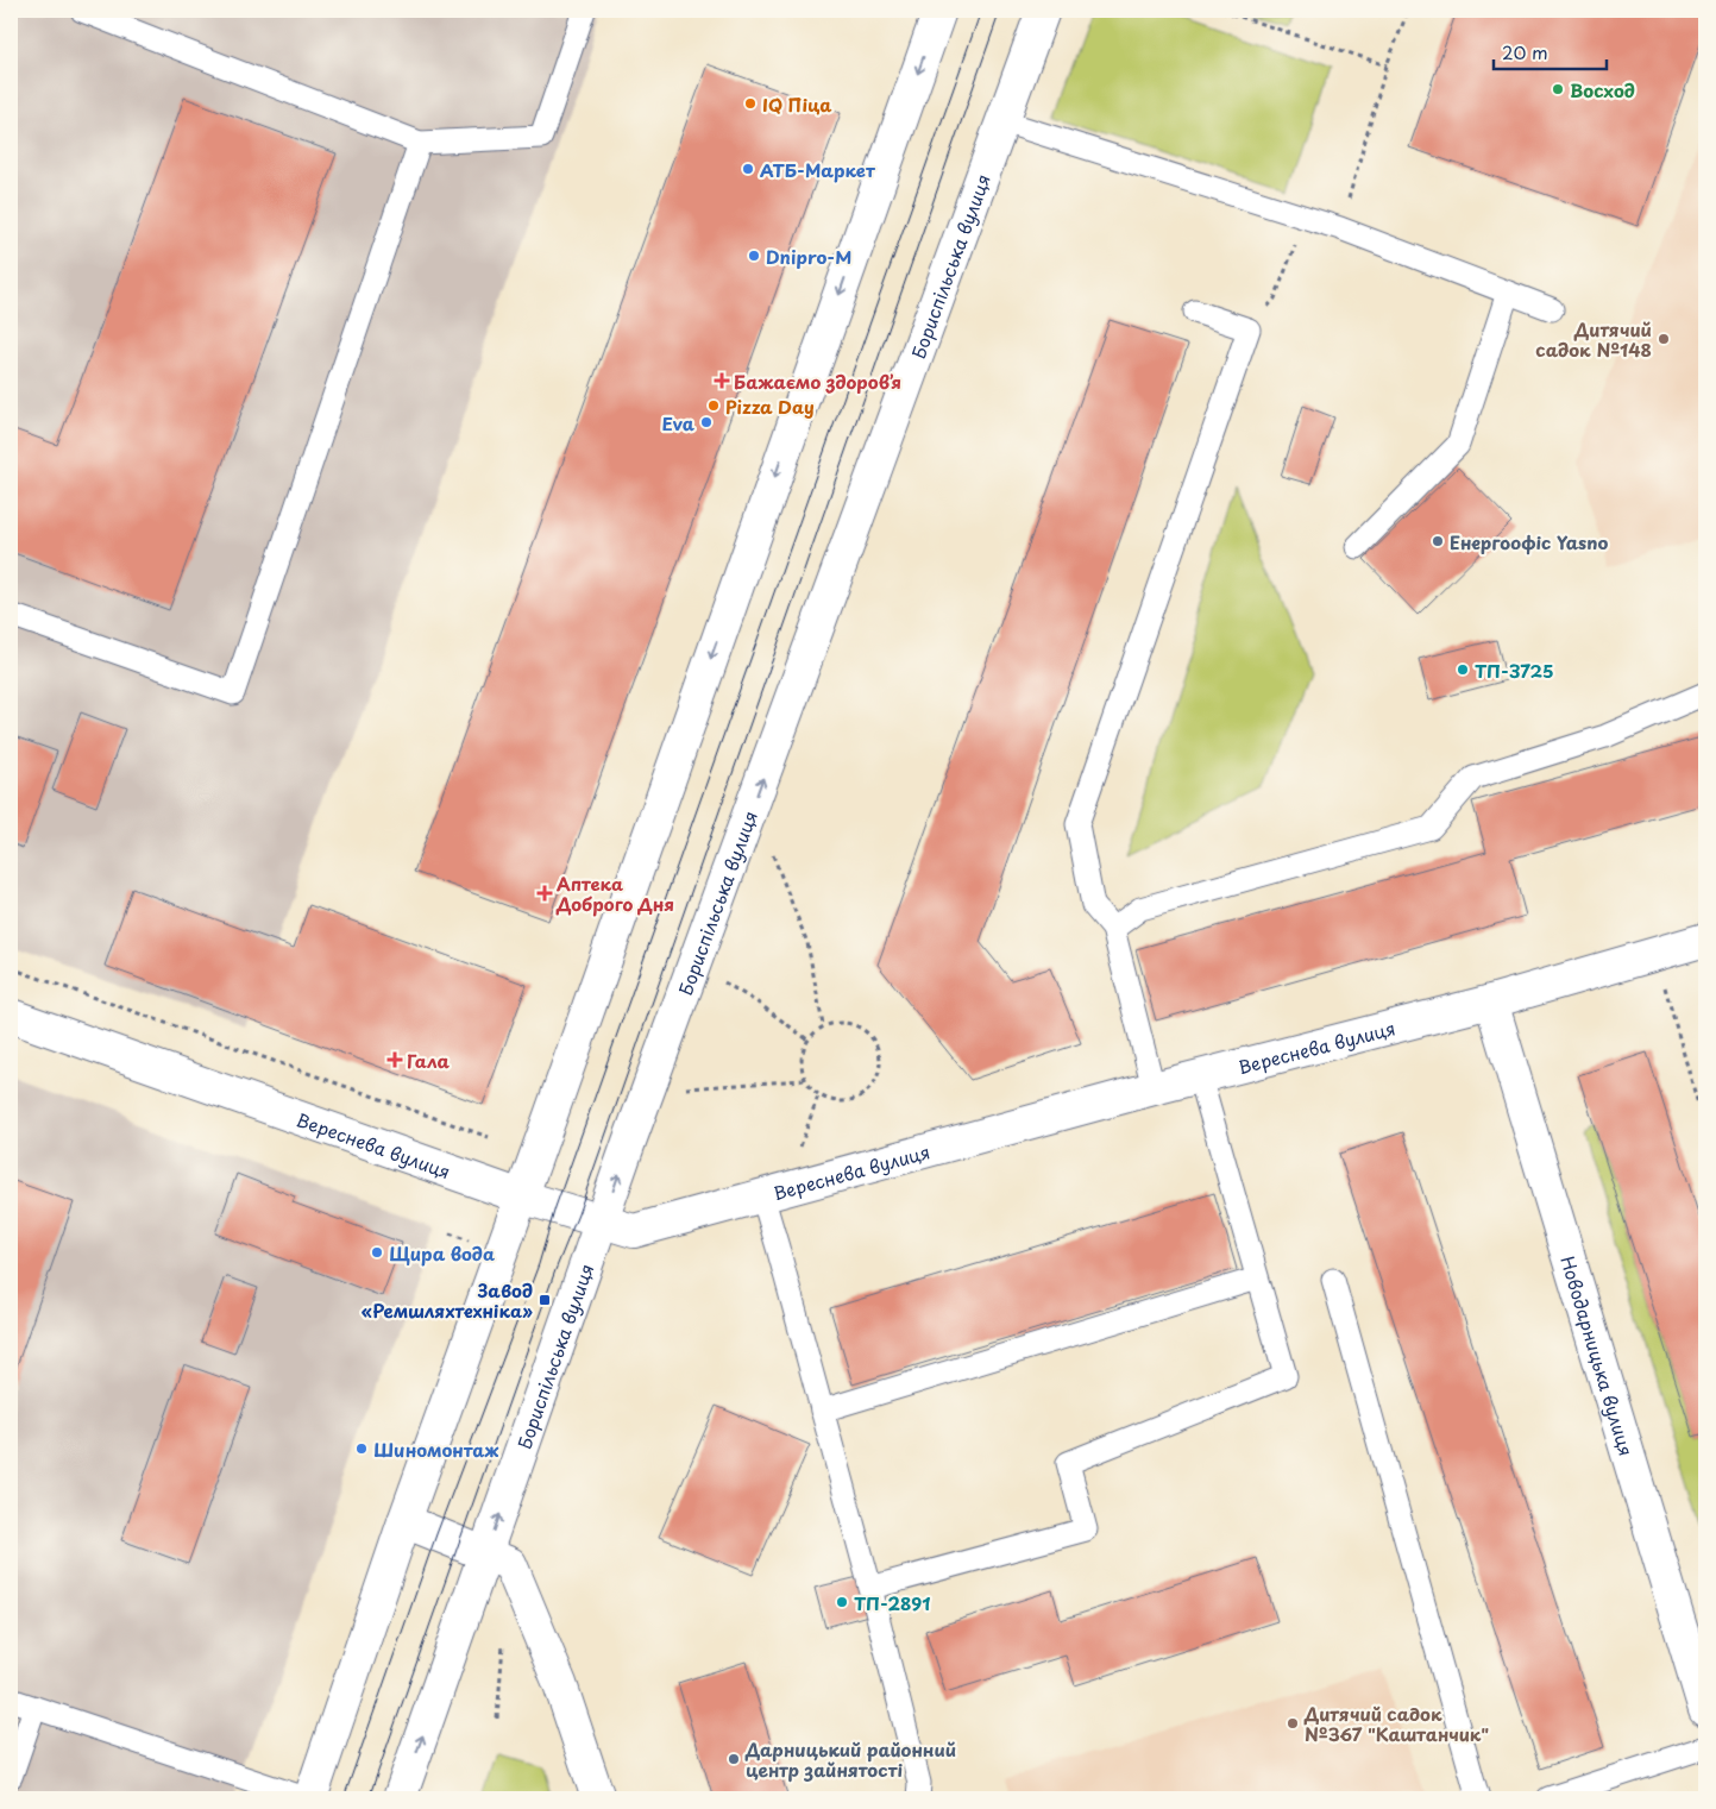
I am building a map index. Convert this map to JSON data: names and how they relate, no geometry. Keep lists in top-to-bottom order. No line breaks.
{"streets":{"main road":["Бориспільська вулиця","Вереснева вулиця","Новодарницька вулиця"]},"crossings":[["Бориспільська вулиця","Вереснева вулиця"],["Вереснева вулиця","Новодарницька вулиця"]],"places":{"other":["Восход","IQ Піца","АТБ-Маркет","Dnipro-M","Дитячий садок №148","Pizza Day","Eva","Енергоофіс Yasno","ТП-3725","Щира вода","Шиномонтаж","ТП-2891","Дитячий садок №367 \"Каштанчик\"","Дарницький районний центр зайнятості"],"health":["Бажаємо здоровʼя","Аптека Доброго Дня","Гала"],"transit":["Завод «Ремшляхтехніка»"]},"scale_bar":"20 m"}
